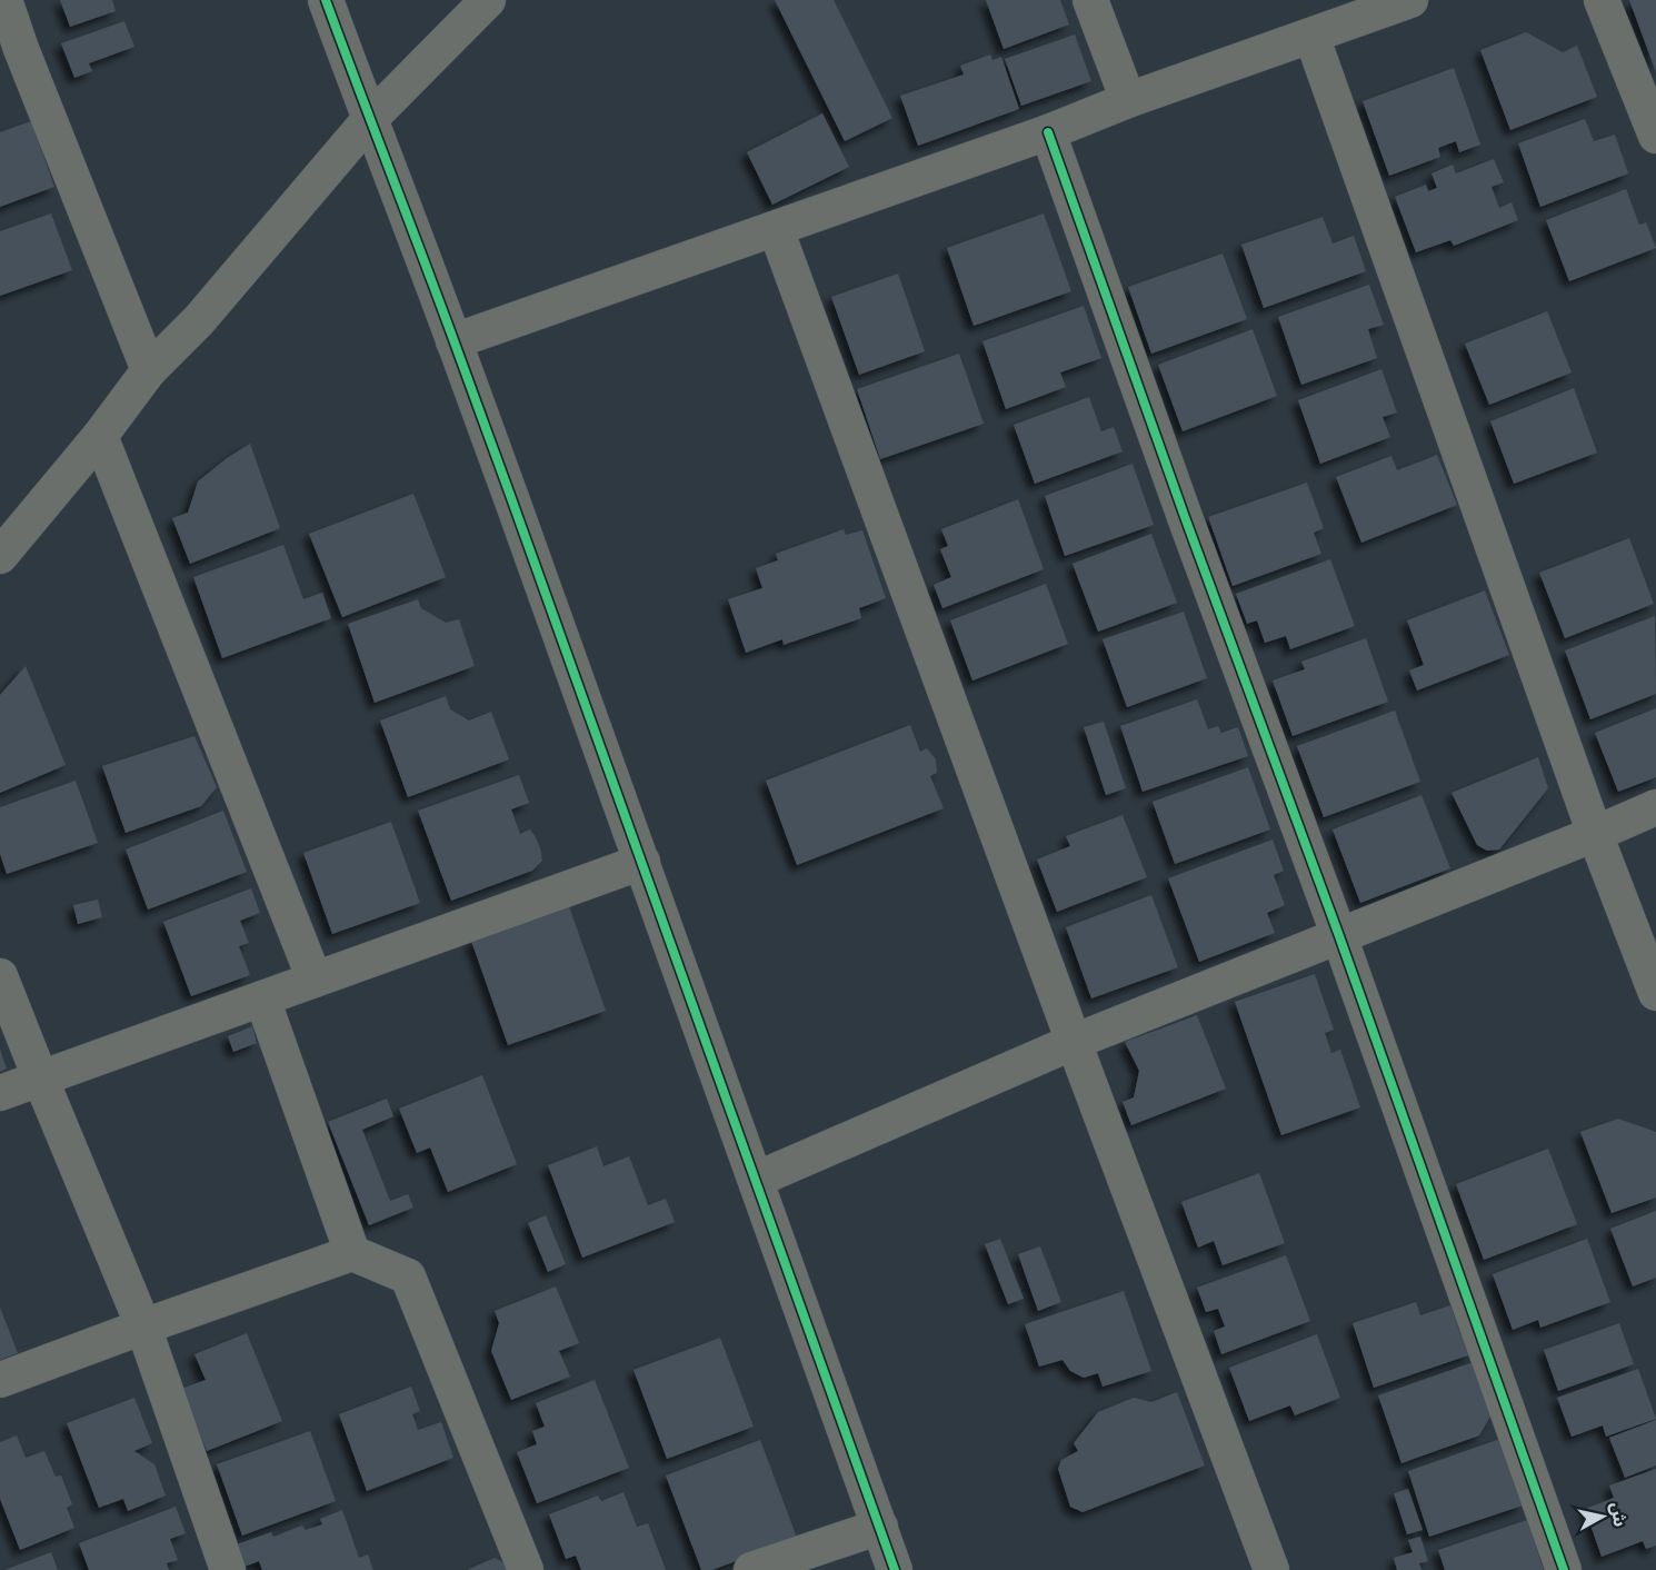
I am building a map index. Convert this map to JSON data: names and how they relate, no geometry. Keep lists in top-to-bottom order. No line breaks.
{"north":"right"}
